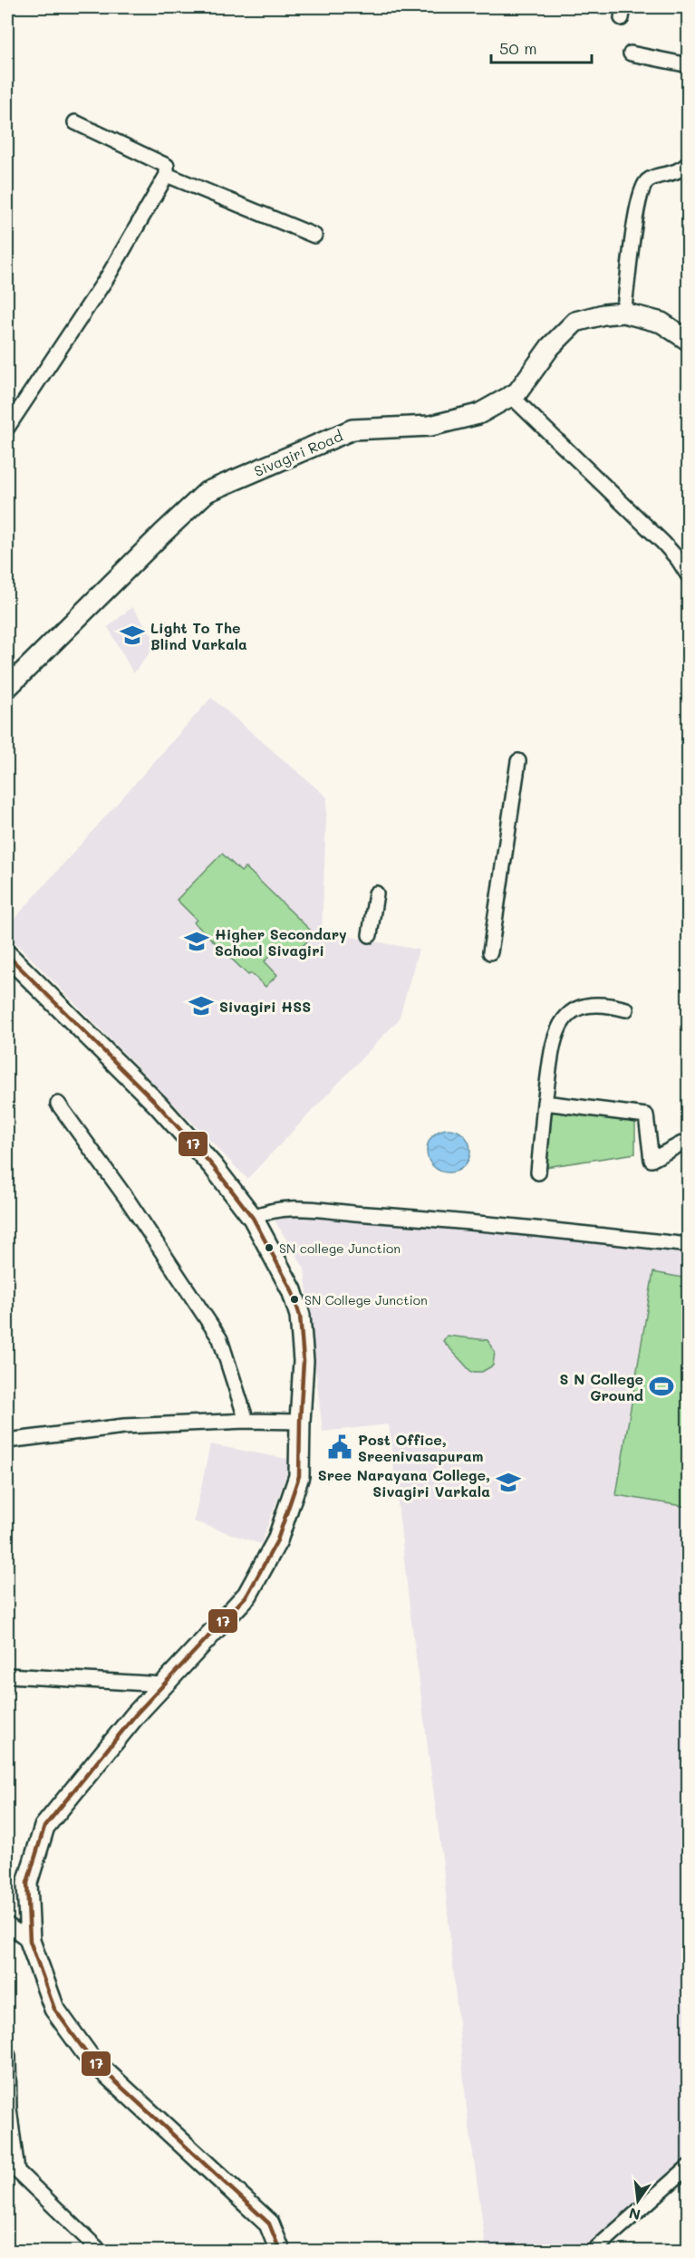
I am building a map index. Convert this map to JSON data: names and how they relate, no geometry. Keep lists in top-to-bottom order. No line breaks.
{"streets":{"main road":["Sivagiri Road"]},"places":{"school or university":["Light To The Blind Varkala","Higher Secondary School Sivagiri","Sivagiri HSS","Sree Narayana College, Sivagiri Varkala"],"other":["SN college Junction","SN College Junction"],"sports":["S N College Ground"],"public building":["Post Office, Sreenivasapuram"]},"lines":["transit line 17"],"scale_bar":"50 m","north":"bottom"}
